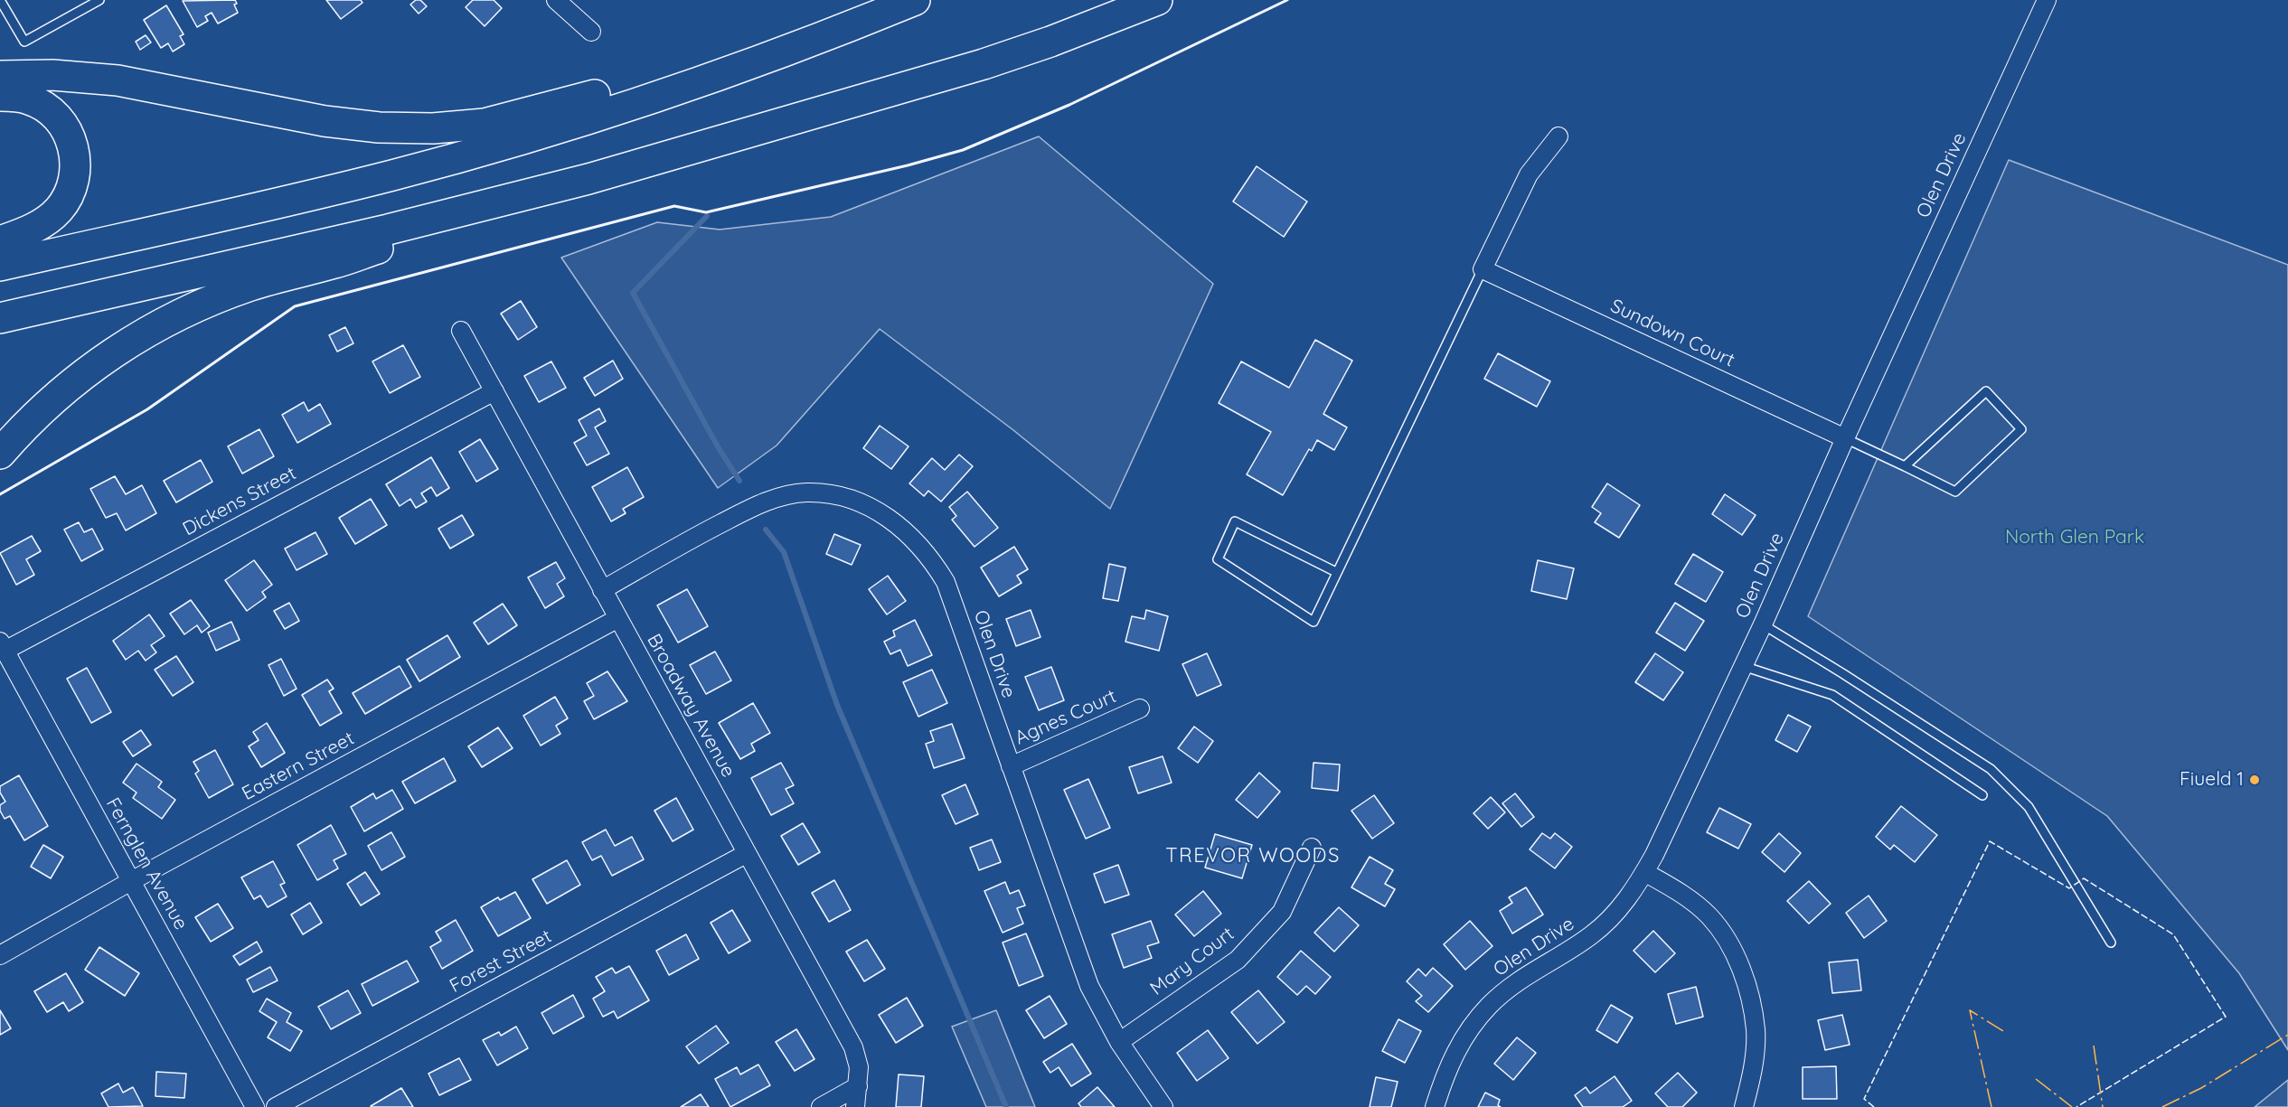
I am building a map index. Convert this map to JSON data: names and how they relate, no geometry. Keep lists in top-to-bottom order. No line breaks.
{"streets":{"street":["Olen Drive","Sundown Court","Dickens Street","Broadway Avenue","Agnes Court","Eastern Street","Fernglen Avenue","Forest Street","Mary Court"]},"crossings":[["Olen Drive","Sundown Court"],["Olen Drive","Broadway Avenue"],["Olen Drive","Agnes Court"],["Olen Drive","Mary Court"],["Dickens Street","Broadway Avenue"],["Dickens Street","Fernglen Avenue"],["Broadway Avenue","Eastern Street"],["Broadway Avenue","Forest Street"],["Eastern Street","Fernglen Avenue"]],"districts":["TREVOR WOODS"],"parks":["North Glen Park"],"places":["Fiueld 1"]}
